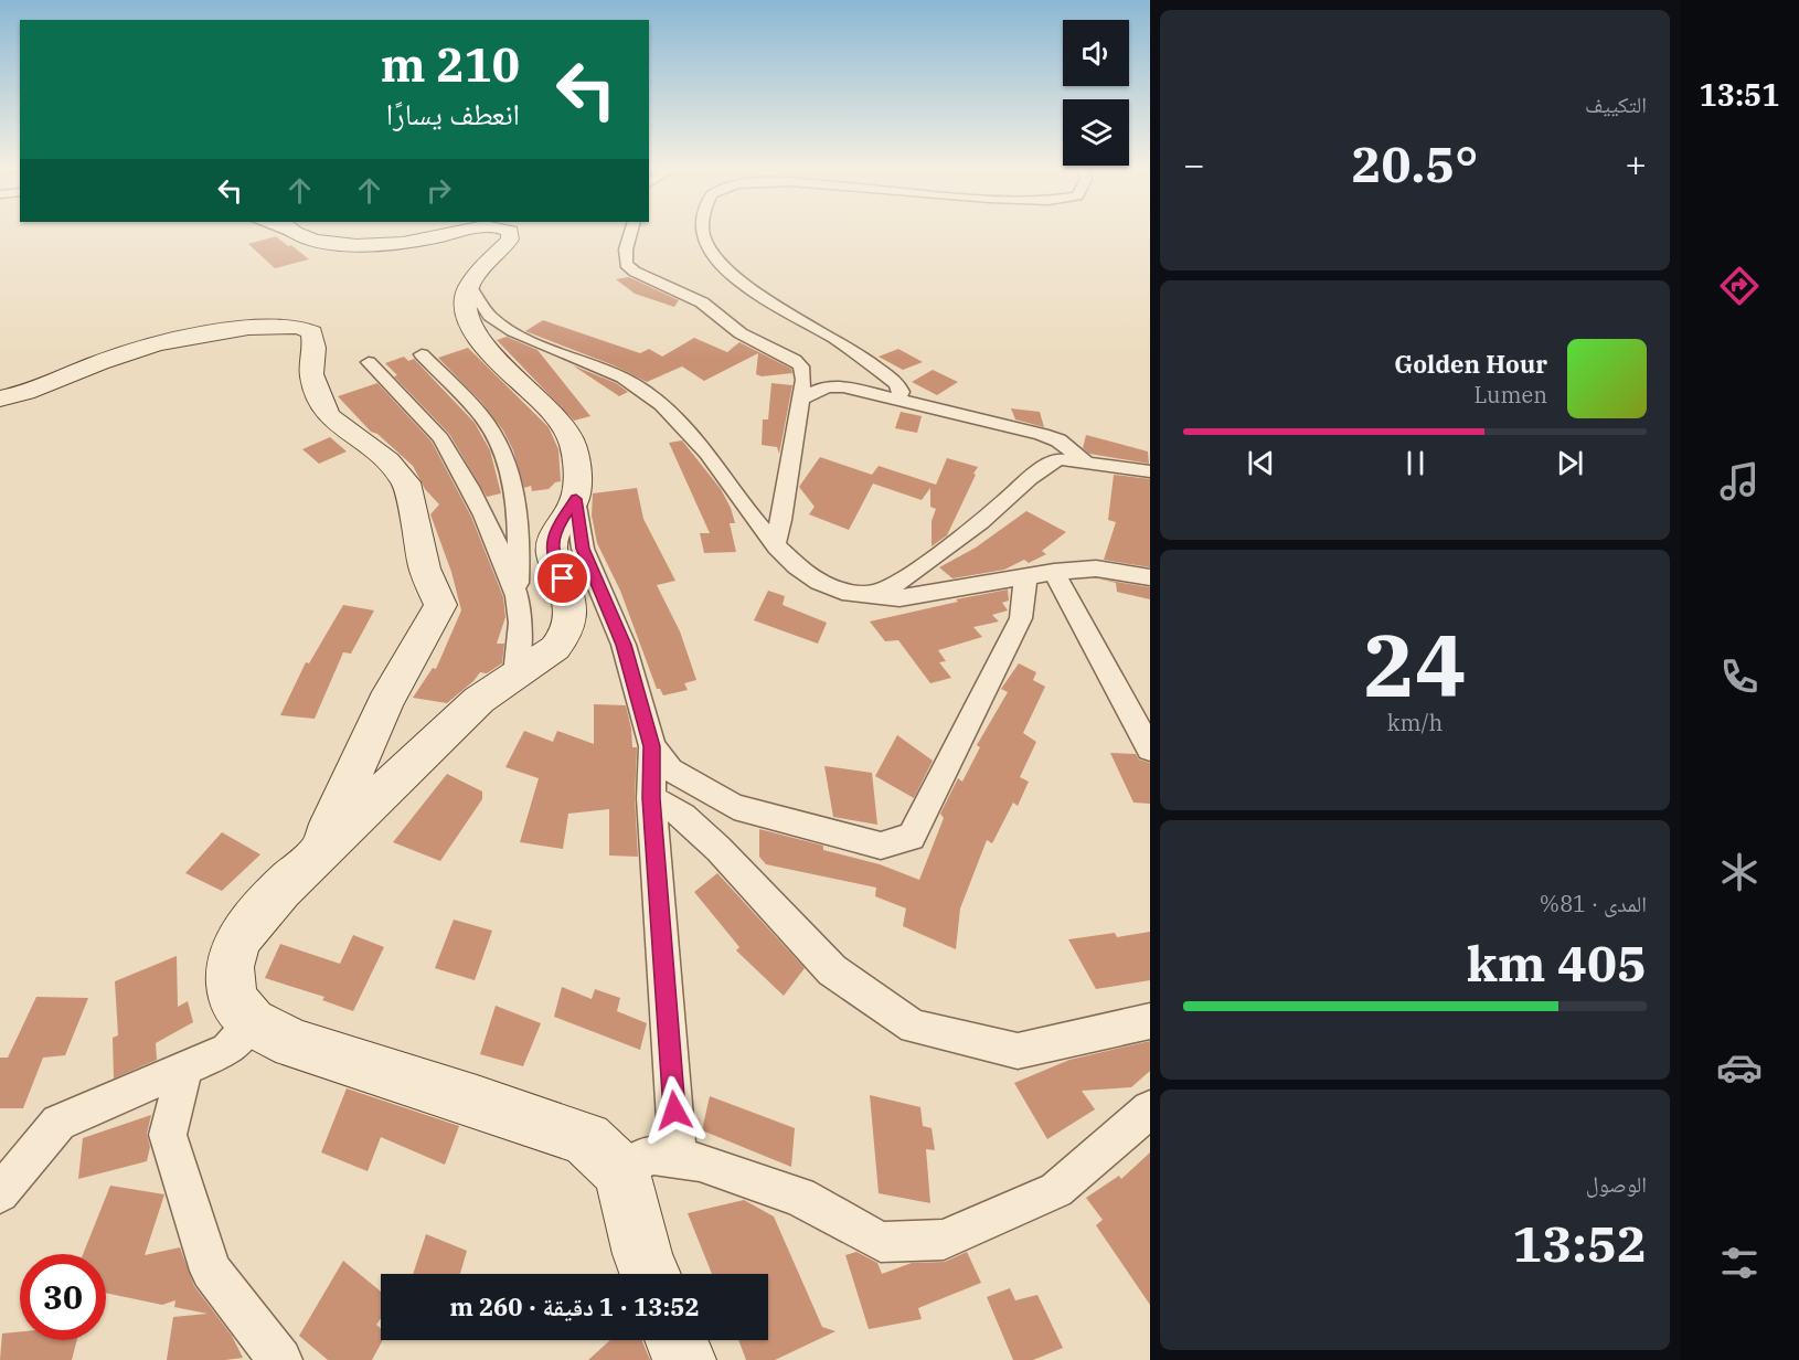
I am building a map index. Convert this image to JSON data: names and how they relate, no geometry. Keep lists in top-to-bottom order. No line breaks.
{"page":{"tabs":"13:51","tile":["التكييف",["24","km/h"],["المدى · 81%","405 km"],["الوصول","13:52"]],"turn":["210 m","انعطف يسارًا"],"heat":["−","20.5°","+"],"song":["Golden Hour","Lumen"],"limit":"30","trip":"13:52 · 1 دقيقة · 260 m"}}
